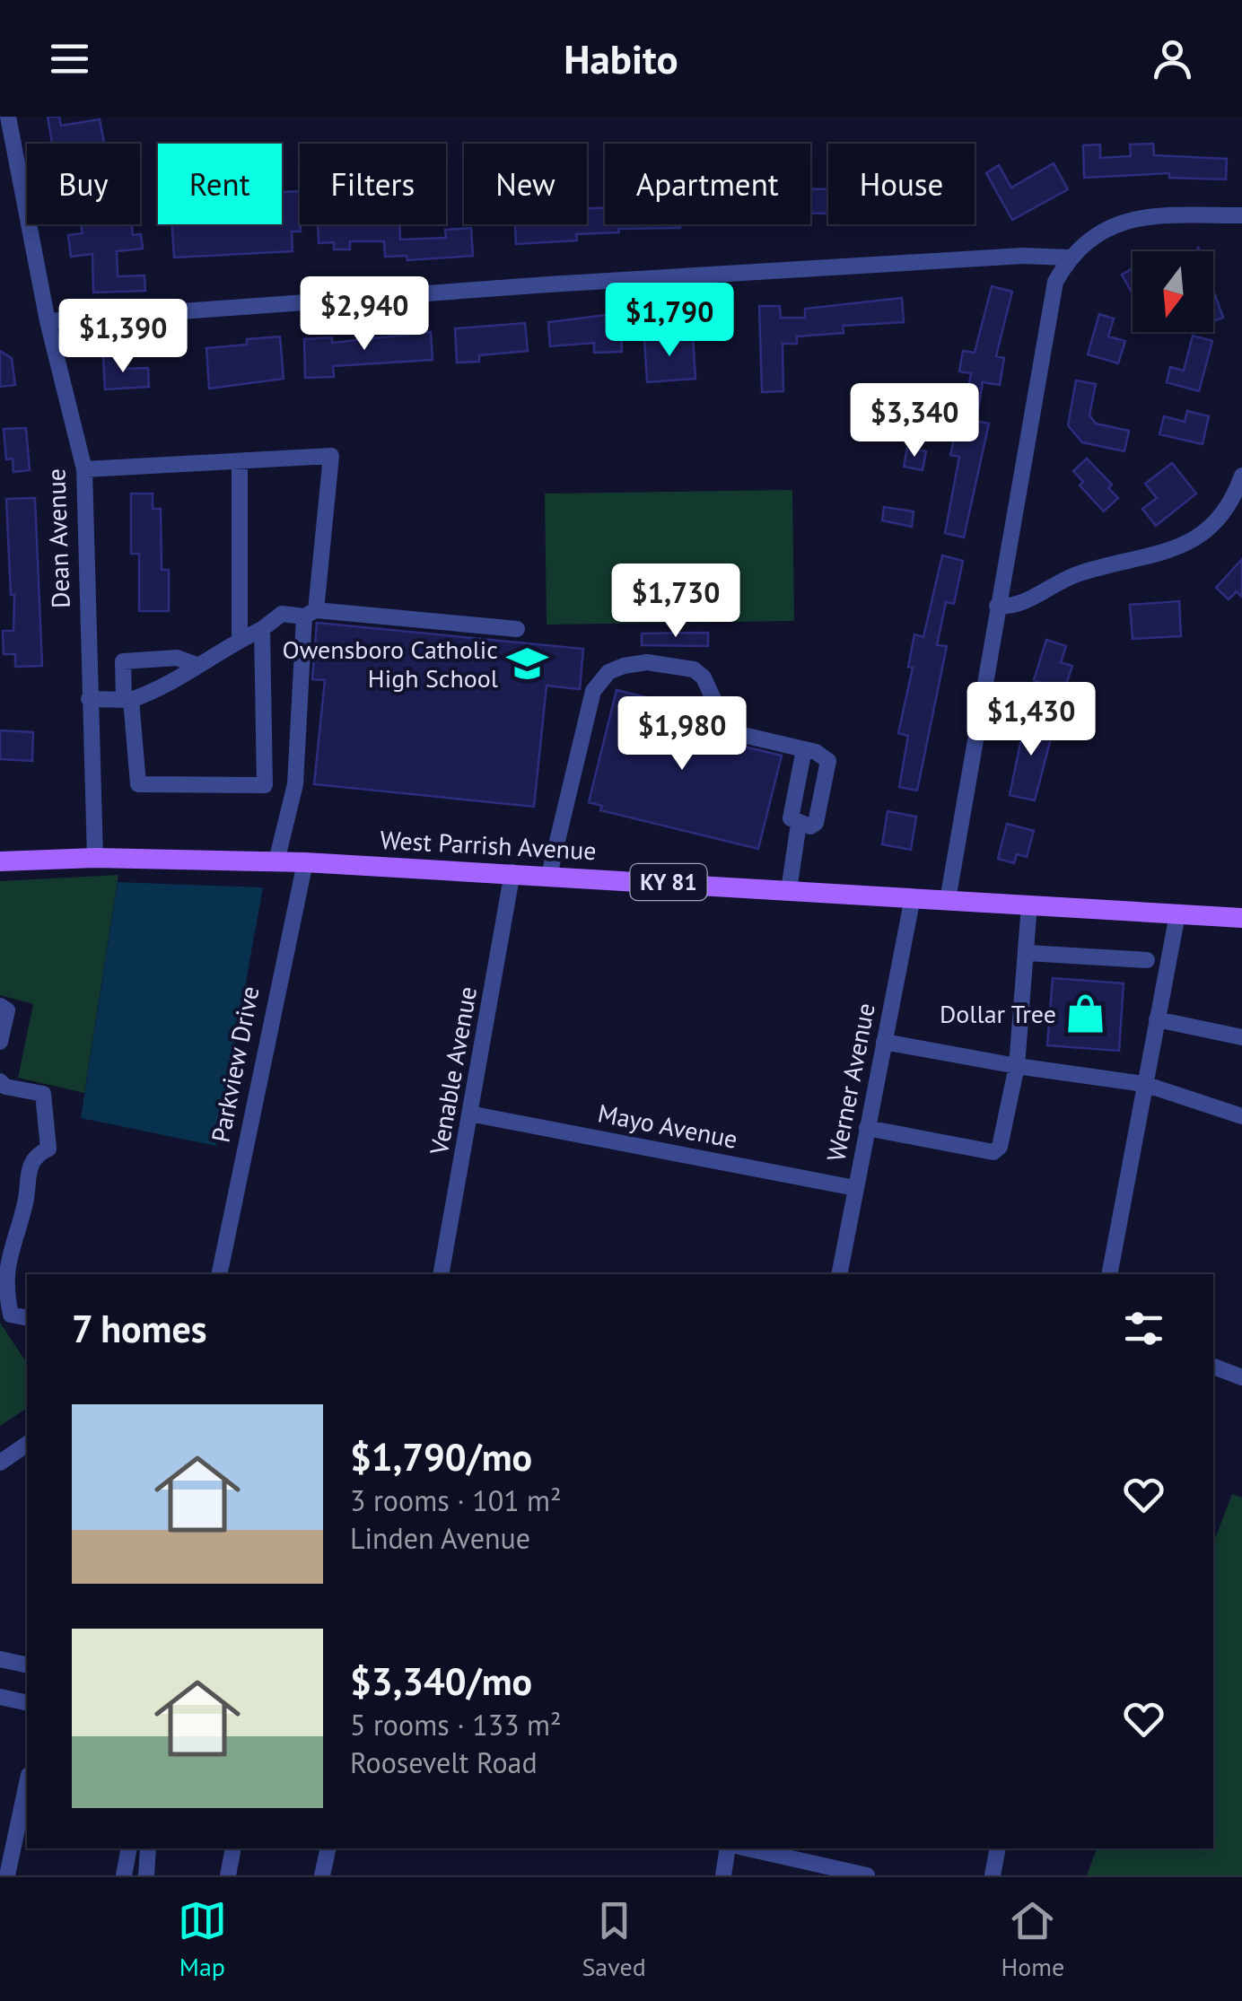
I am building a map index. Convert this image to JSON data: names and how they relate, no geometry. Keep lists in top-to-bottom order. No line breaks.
{"streets":{"main road":["West Parrish Avenue","KY 81"],"street":["Dean Avenue","Parkview Drive","Venable Avenue","Werner Avenue","Mayo Avenue"]},"crossings":[["Dean Avenue","West Parrish Avenue"],["West Parrish Avenue","Parkview Drive"],["West Parrish Avenue","Venable Avenue"],["West Parrish Avenue","Werner Avenue"],["Venable Avenue","Mayo Avenue"],["Werner Avenue","Mayo Avenue"]],"places":{"school or university":["Owensboro Catholic High School"],"shop":["Dollar Tree"]},"north":"bottom","page":{"header":"Habito","chip":["Buy","Rent","Filters","New","Apartment","House"],"price":["$2,940","$1,790","$1,390","$3,340","$1,730","$1,430","$1,980"],"heading":"7 homes","list":[{"name":"$1,790/mo","note":"3 rooms · 101 m² · Linden Avenue"},{"name":"$3,340/mo","note":"5 rooms · 133 m² · Roosevelt Road"}],"tabs":["Map","Saved","Home"]}}
